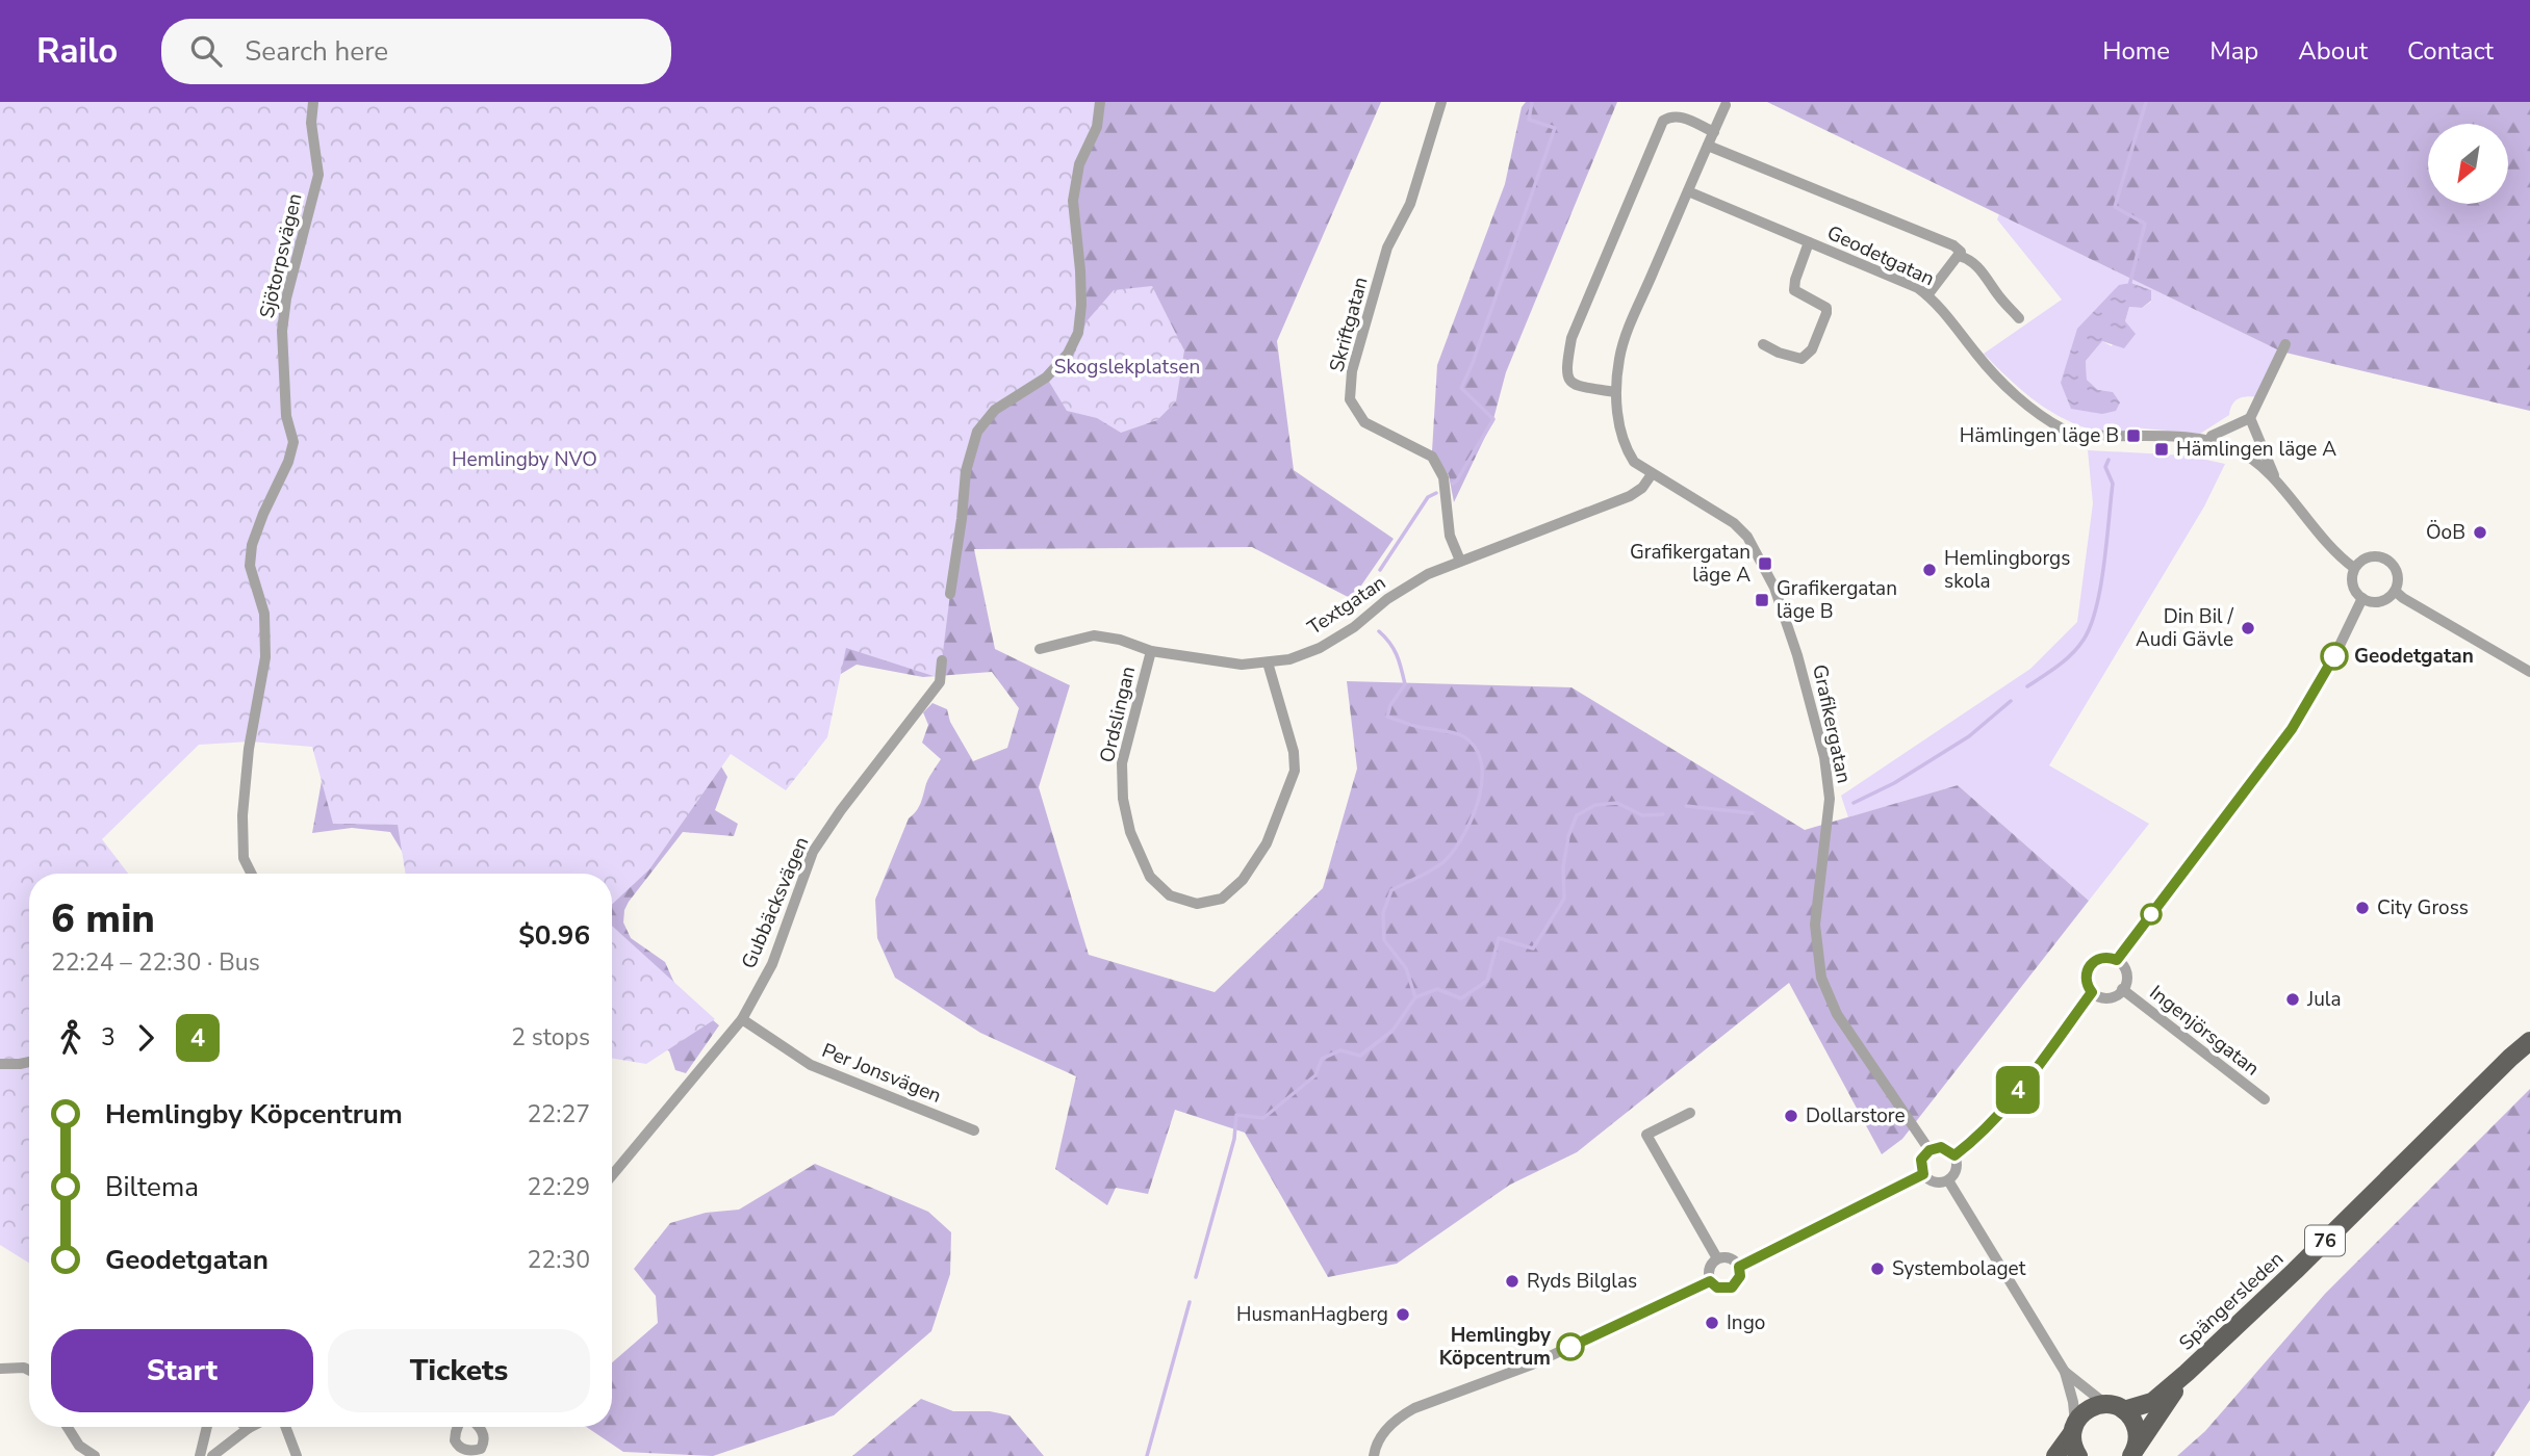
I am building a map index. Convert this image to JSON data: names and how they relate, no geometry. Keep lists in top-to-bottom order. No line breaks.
{"streets":{"main road":["76","Spängersleden"],"street":["Sjötorpsvägen","Geodetgatan","Skriftgatan","Textgatan","Ordslingan","Grafikergatan","Gubbäcksvägen","Ingenjörsgatan","Per Jonsvägen"]},"crossings":[["Geodetgatan","Grafikergatan"],["Skriftgatan","Textgatan"],["Textgatan","Ordslingan"],["Textgatan","Grafikergatan"],["Gubbäcksvägen","Per Jonsvägen"]],"parks":["Skogslekplatsen","Hemlingby NVO"],"places":{"transit":["Hämlingen läge B","Hämlingen läge A","Grafikergatan läge A","Grafikergatan läge B"],"other":["ÖoB","Hemlingborgs skola","Din Bil / Audi Gävle","Geodetgatan","City Gross","Jula","Dollarstore","Systembolaget","Ryds Bilglas","HusmanHagberg","Ingo","Hemlingby Köpcentrum"]},"lines":["bus line 4"],"north":"bottom left","page":{"header":"Railo","search":"Search here","nav":["Home","Map","About","Contact"],"on_map":"4","heading":["6 min","22:24 – 22:30 · Bus","$0.96"],"legs":["3","4","2 stops"],"list":[{"name":"Hemlingby Köpcentrum","value":"22:27"},{"name":"Biltema","value":"22:29"},{"name":"Geodetgatan","value":"22:30"}],"buttons":["Start","Tickets"]}}
